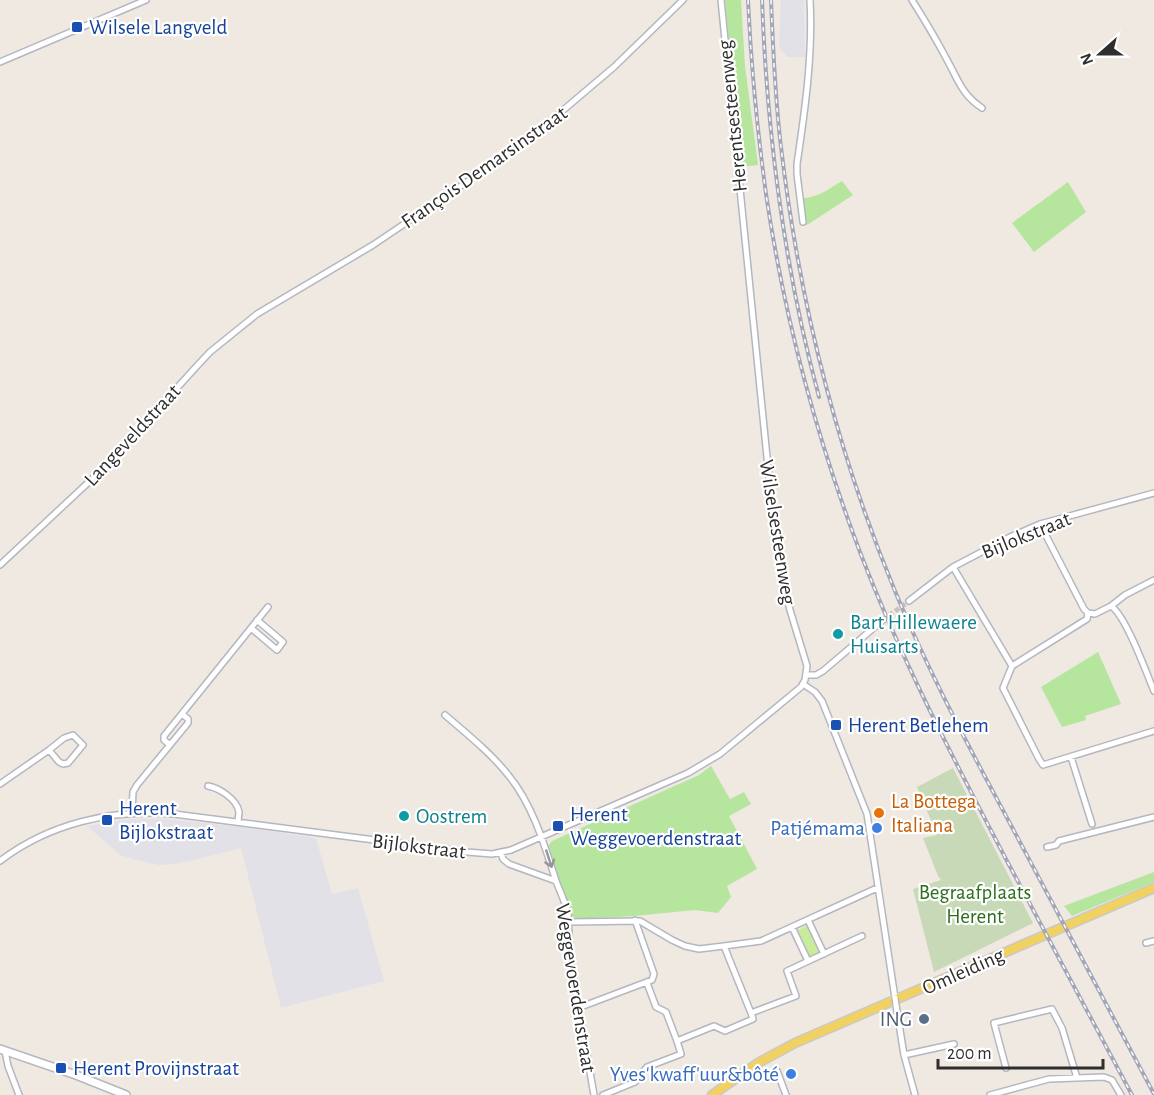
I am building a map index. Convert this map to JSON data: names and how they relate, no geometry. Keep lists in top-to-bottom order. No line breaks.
{"streets":{"main road":["Omleiding"],"street":["Herentsesteenweg","François Demarsinstraat","Langeveldstraat","Wilselsesteenweg","Bijlokstraat","Weggevoerdenstraat"]},"crossings":[["Herentsesteenweg","Wilselsesteenweg"],["François Demarsinstraat","Langeveldstraat"],["Wilselsesteenweg","Bijlokstraat"],["Bijlokstraat","Weggevoerdenstraat"]],"parks":["Begraafplaats Herent"],"places":{"transit":["Wilsele Langveld","Herent Betlehem","Herent Bijlokstraat","Herent Weggevoerdenstraat","Herent Provijnstraat"],"other":["Bart Hillewaere Huisarts","La Bottega Italiana","Oostrem","Patjémama","ING","Yves'kwaff'uur&bôté"]},"scale_bar":"200 m","north":"left"}
